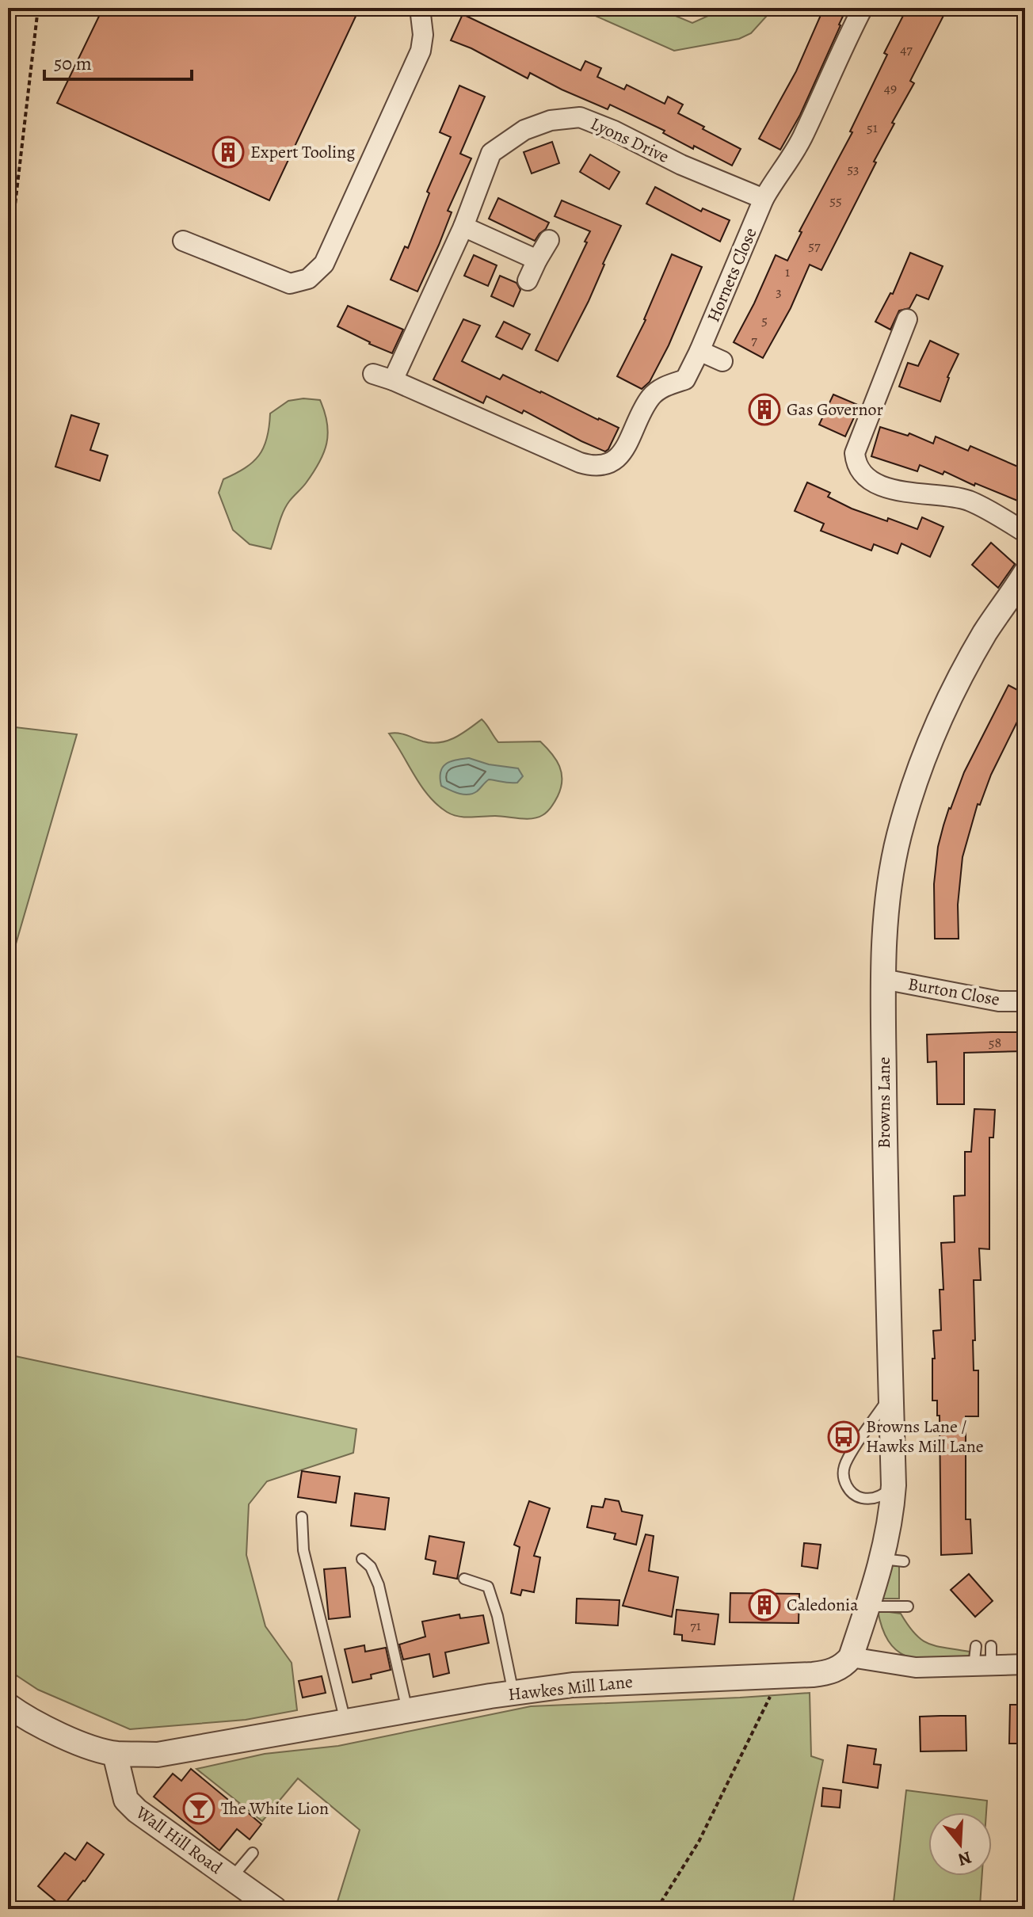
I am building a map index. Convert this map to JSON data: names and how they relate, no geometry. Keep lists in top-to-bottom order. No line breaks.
{"streets":{"street":["Lyons Drive","Hornets Close","Burton Close","Browns Lane","Hawkes Mill Lane","Wall Hill Road"]},"crossings":[["Lyons Drive","Hornets Close"],["Burton Close","Browns Lane"],["Browns Lane","Hawkes Mill Lane"],["Hawkes Mill Lane","Wall Hill Road"]],"places":{"building":["Expert Tooling","Gas Governor","Caledonia"],"bus stop":["Browns Lane / Hawks Mill Lane"],"bar":["The White Lion"]},"house_numbers":["47","49","51","53","55","57","1","3","5","7","58","71"],"scale_bar":"50 m","north":"bottom"}
